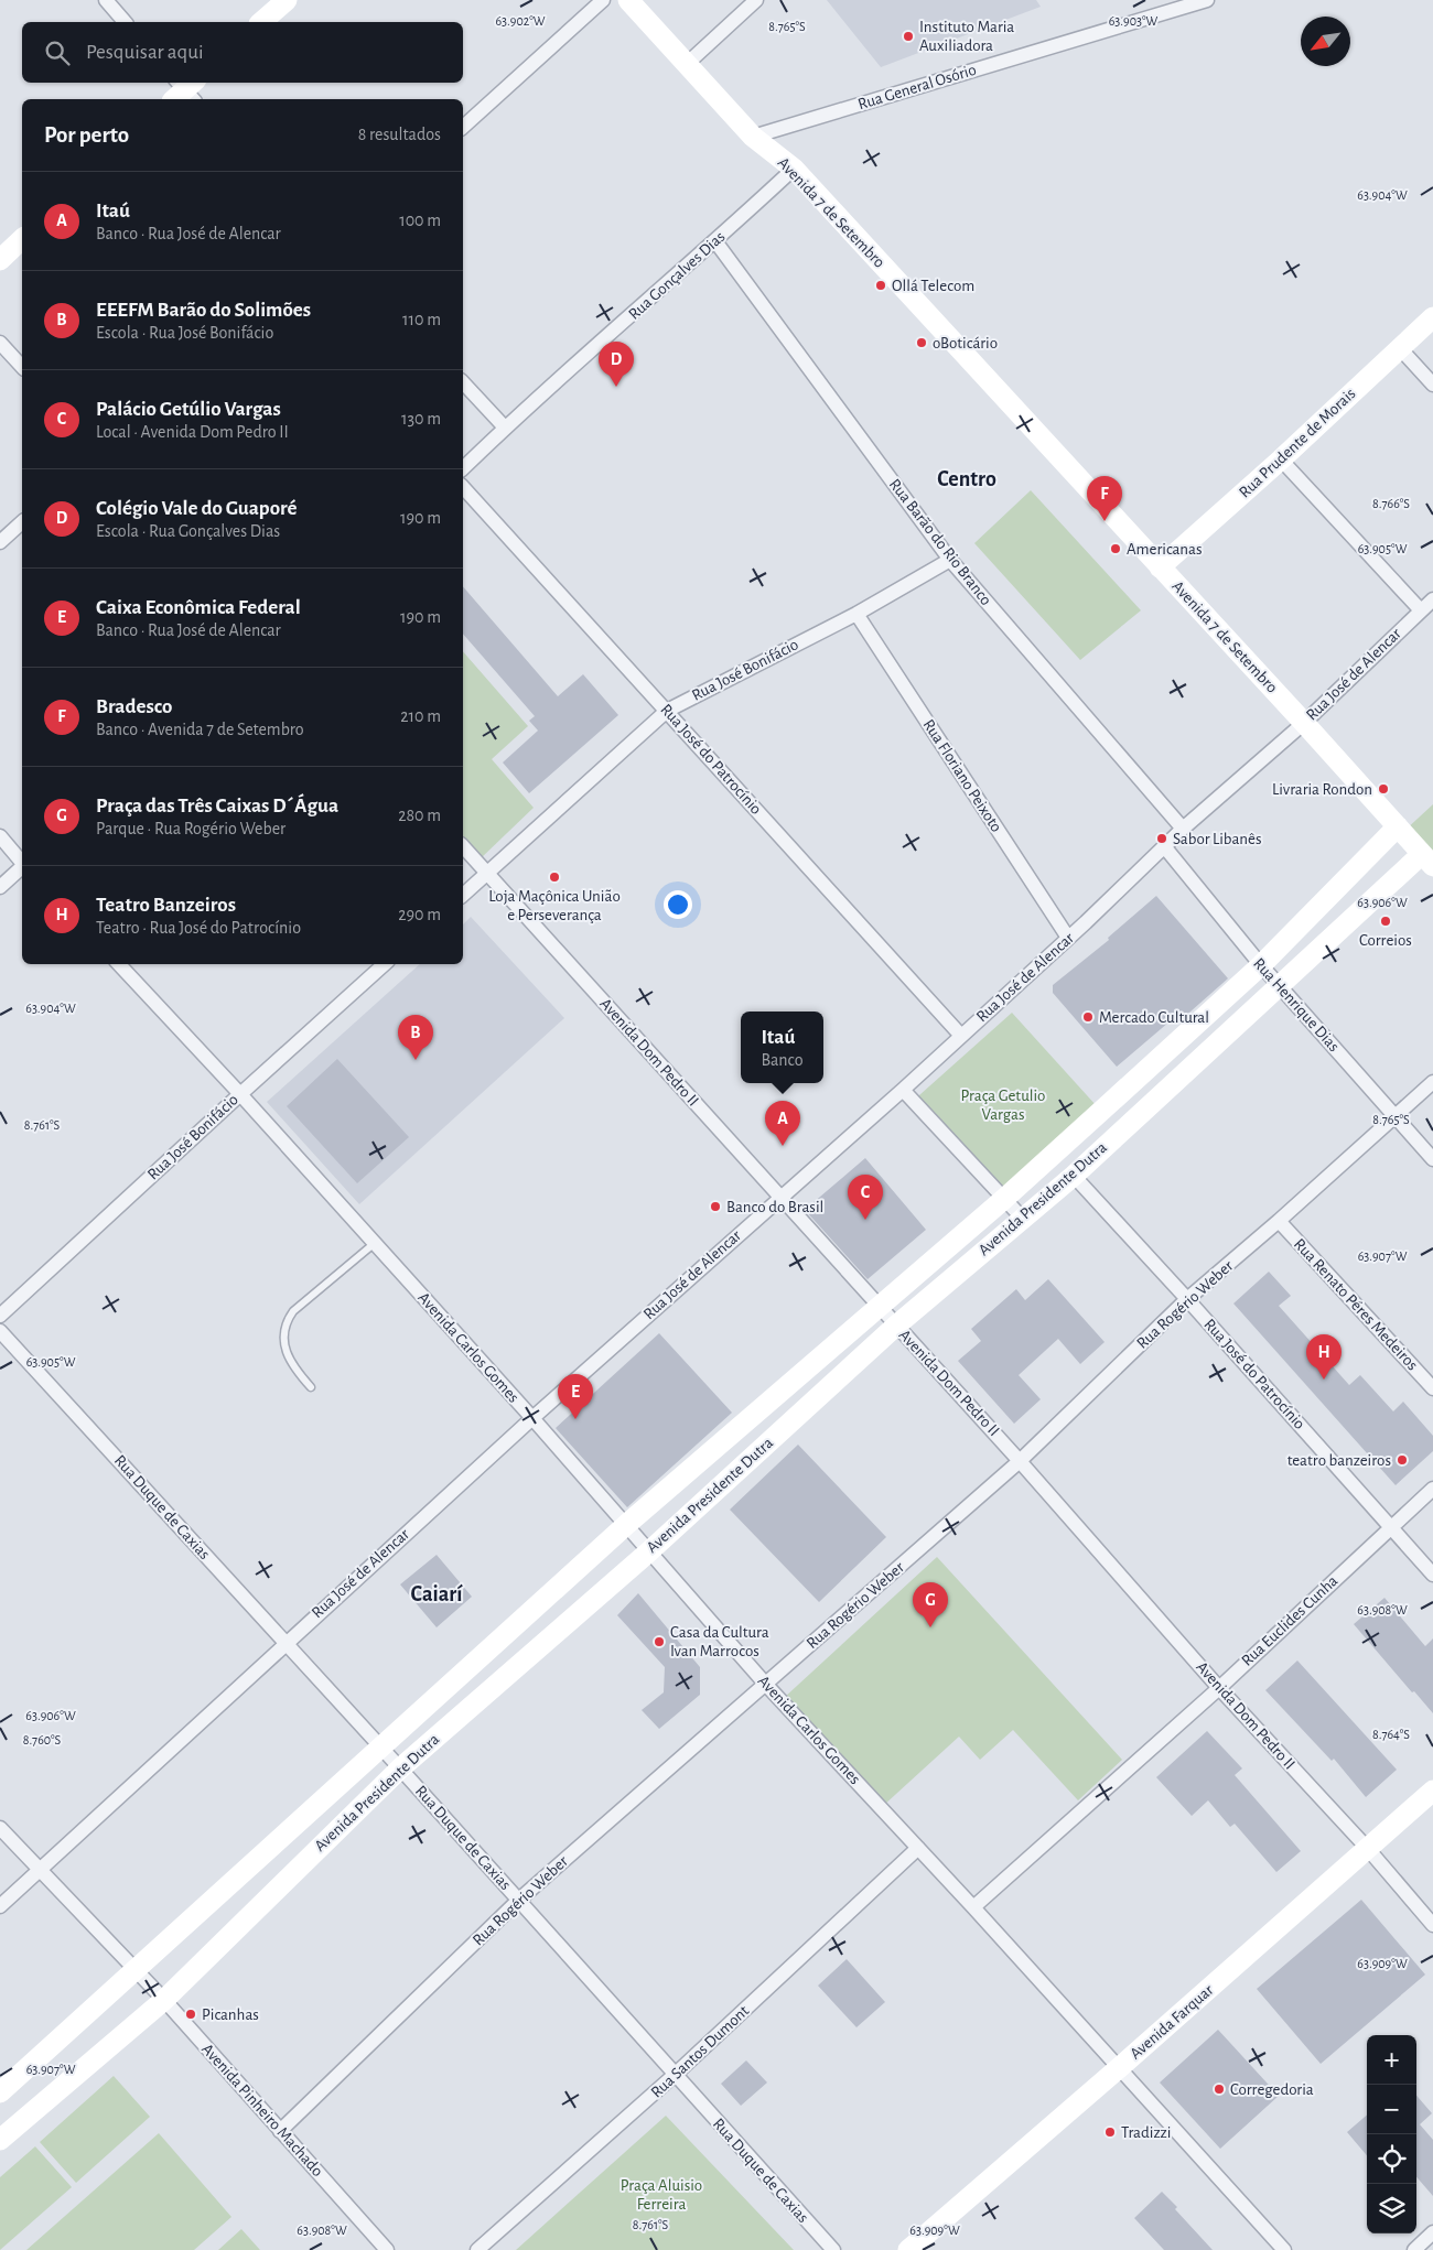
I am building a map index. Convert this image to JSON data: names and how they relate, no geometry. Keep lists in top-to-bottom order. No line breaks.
{"streets":{"street":["Rua General Osório","Avenida 7 de Setembro","Rua Gonçalves Dias","Rua Prudente de Morais","Rua Barão do Rio Branco","Rua José Bonifácio","Rua José de Alencar","Rua José do Patrocínio","Rua Floriano Peixoto","Rua Henrique Dias","Avenida Dom Pedro II","Avenida Presidente Dutra","Rua Rogério Weber","Rua Renato Péres Medeiros","Avenida Carlos Gomes","Rua Duque de Caxias","Rua Euclides Cunha","Avenida Farquar","Rua Santos Dumont","Avenida Pinheiro Machado"]},"crossings":[["Rua General Osório","Avenida 7 de Setembro"],["Avenida 7 de Setembro","Rua Gonçalves Dias"],["Avenida 7 de Setembro","Rua Prudente de Morais"],["Avenida 7 de Setembro","Rua José de Alencar"],["Avenida 7 de Setembro","Avenida Presidente Dutra"],["Rua Gonçalves Dias","Rua Barão do Rio Branco"],["Rua Barão do Rio Branco","Rua José Bonifácio"],["Rua Barão do Rio Branco","Rua José de Alencar"],["Rua José Bonifácio","Rua José do Patrocínio"],["Rua José Bonifácio","Rua Floriano Peixoto"],["Rua José Bonifácio","Avenida Dom Pedro II"],["Rua José Bonifácio","Avenida Carlos Gomes"],["Rua José de Alencar","Rua José do Patrocínio"],["Rua José de Alencar","Rua Floriano Peixoto"],["Rua José de Alencar","Rua Henrique Dias"],["Rua José de Alencar","Avenida Dom Pedro II"],["Rua José de Alencar","Avenida Carlos Gomes"],["Rua José de Alencar","Rua Duque de Caxias"],["Rua José de Alencar","Avenida Pinheiro Machado"],["Rua José do Patrocínio","Avenida Presidente Dutra"],["Rua José do Patrocínio","Rua Rogério Weber"],["Rua José do Patrocínio","Rua Euclides Cunha"],["Rua Henrique Dias","Avenida Presidente Dutra"],["Rua Henrique Dias","Rua Rogério Weber"],["Avenida Dom Pedro II","Avenida Presidente Dutra"],["Avenida Dom Pedro II","Rua Rogério Weber"],["Avenida Dom Pedro II","Rua Euclides Cunha"],["Avenida Dom Pedro II","Avenida Farquar"],["Avenida Presidente Dutra","Avenida Carlos Gomes"],["Avenida Presidente Dutra","Rua Duque de Caxias"],["Avenida Presidente Dutra","Avenida Pinheiro Machado"],["Rua Rogério Weber","Rua Renato Péres Medeiros"],["Rua Rogério Weber","Avenida Carlos Gomes"],["Rua Rogério Weber","Rua Duque de Caxias"],["Rua Rogério Weber","Avenida Pinheiro Machado"],["Avenida Carlos Gomes","Rua Euclides Cunha"],["Avenida Carlos Gomes","Avenida Farquar"],["Avenida Carlos Gomes","Rua Santos Dumont"],["Rua Duque de Caxias","Rua Santos Dumont"]],"districts":["Centro","Caiarí"],"parks":["Praça Getulio Vargas","Praça Aluisio Ferreira"],"places":["Instituto Maria Auxiliadora","Ollá Telecom","oBoticário","Americanas","Livraria Rondon","Sabor Libanês","Loja Maçônica União e Perseverança","Correios","Mercado Cultural","Banco do Brasil","teatro banzeiros","Casa da Cultura Ivan Marrocos","Picanhas","Corregedoria","Tradizzi"],"north":"bottom left","page":{"search":"Pesquisar aqui","heading":["Por perto","8 resultados"],"list":[{"mark":"A","name":"Itaú","note":"Banco · Rua José de Alencar","value":"100 m"},{"mark":"B","name":"EEEFM Barão do Solimões","note":"Escola · Rua José Bonifácio","value":"110 m"},{"mark":"C","name":"Palácio Getúlio Vargas","note":"Local · Avenida Dom Pedro II","value":"130 m"},{"mark":"D","name":"Colégio Vale do Guaporé","note":"Escola · Rua Gonçalves Dias","value":"190 m"},{"mark":"E","name":"Caixa Econômica Federal","note":"Banco · Rua José de Alencar","value":"190 m"},{"mark":"F","name":"Bradesco","note":"Banco · Avenida 7 de Setembro","value":"210 m"},{"mark":"G","name":"Praça das Três Caixas D´Água","note":"Parque · Rua Rogério Weber","value":"280 m"},{"mark":"H","name":"Teatro Banzeiros","note":"Teatro · Rua José do Patrocínio","value":"290 m"}],"pins":["D","F","B","A","C","H","E","G"],"popup":["Itaú","Banco"],"map_buttons":["+","−"]},"coordinates":["63.902°W","63.903°W","8.765°S","63.904°W","8.766°S","63.905°W","63.906°W","8.761°S","63.907°W","63.908°W","8.764°S","8.760°S","63.909°W"]}
